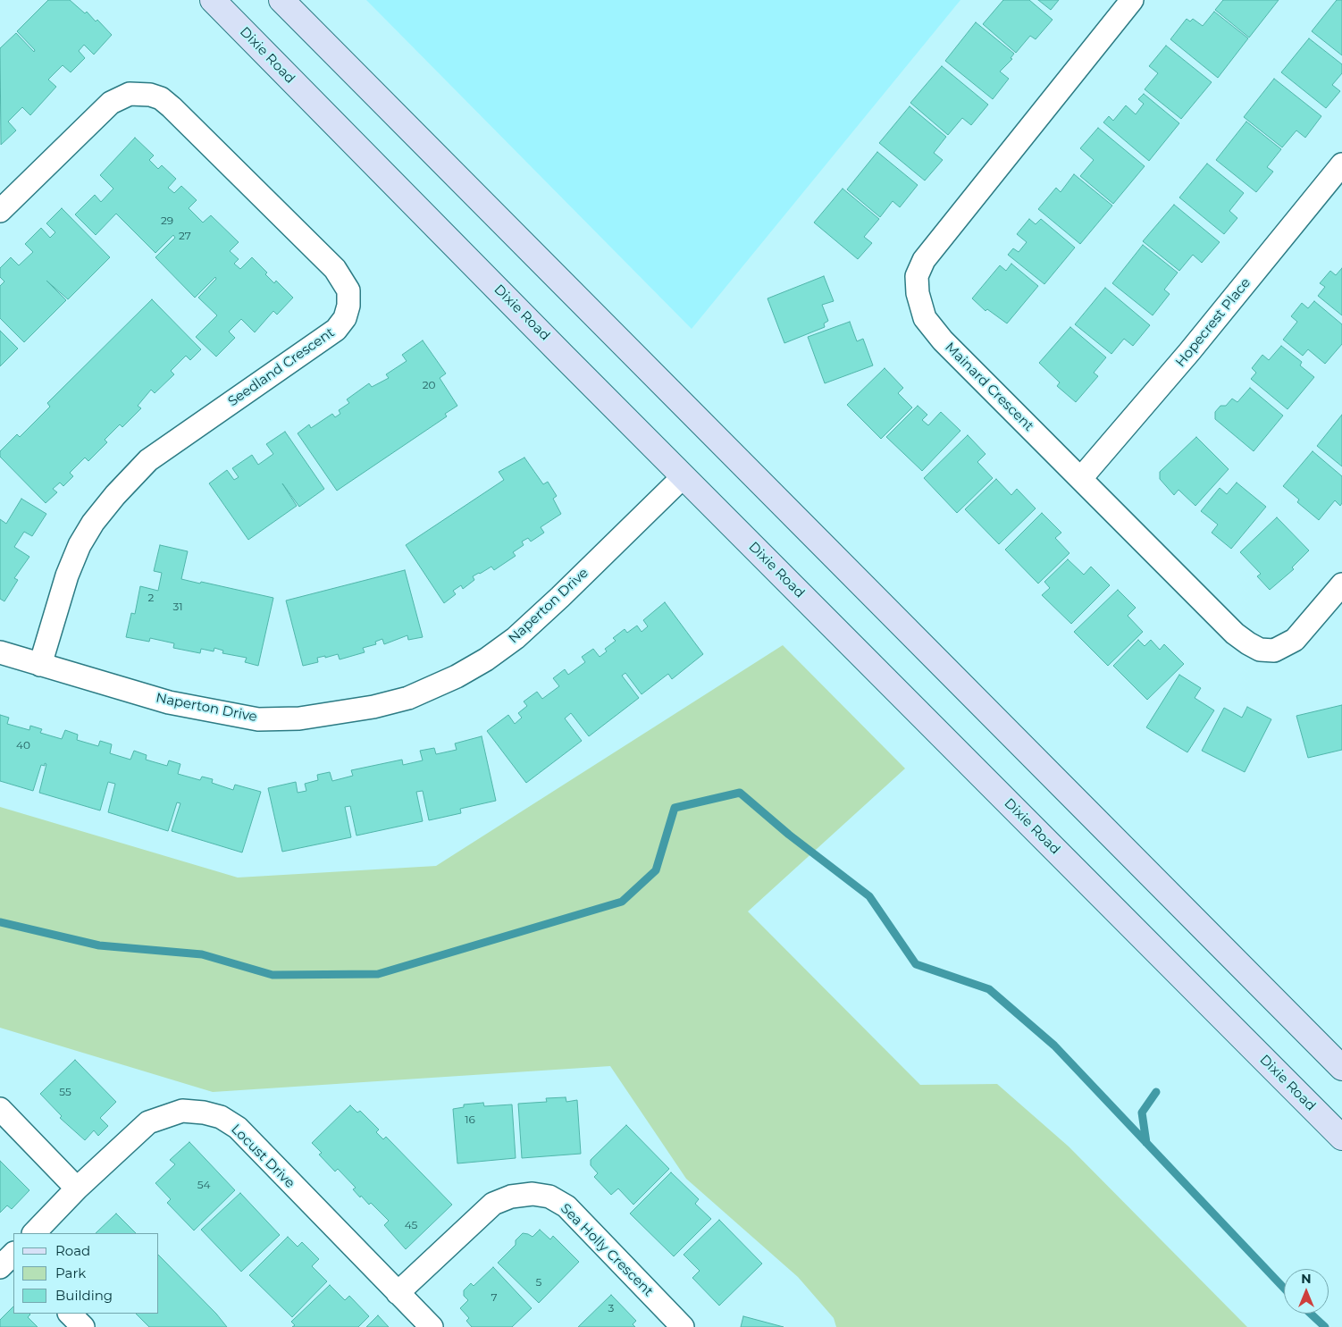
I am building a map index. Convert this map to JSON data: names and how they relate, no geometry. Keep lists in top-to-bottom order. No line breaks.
{"streets":{"main road":["Dixie Road"],"street":["Hopecrest Place","Seedland Crescent","Mainard Crescent","Naperton Drive","Locust Drive","Sea Holly Crescent"]},"crossings":[["Dixie Road","Naperton Drive"],["Hopecrest Place","Mainard Crescent"],["Seedland Crescent","Naperton Drive"],["Locust Drive","Sea Holly Crescent"]],"house_numbers":["29","27","20","2","31","40","55","16","54","45","5","7","3"],"legend":["Road","Park","Building"],"north":"top"}
